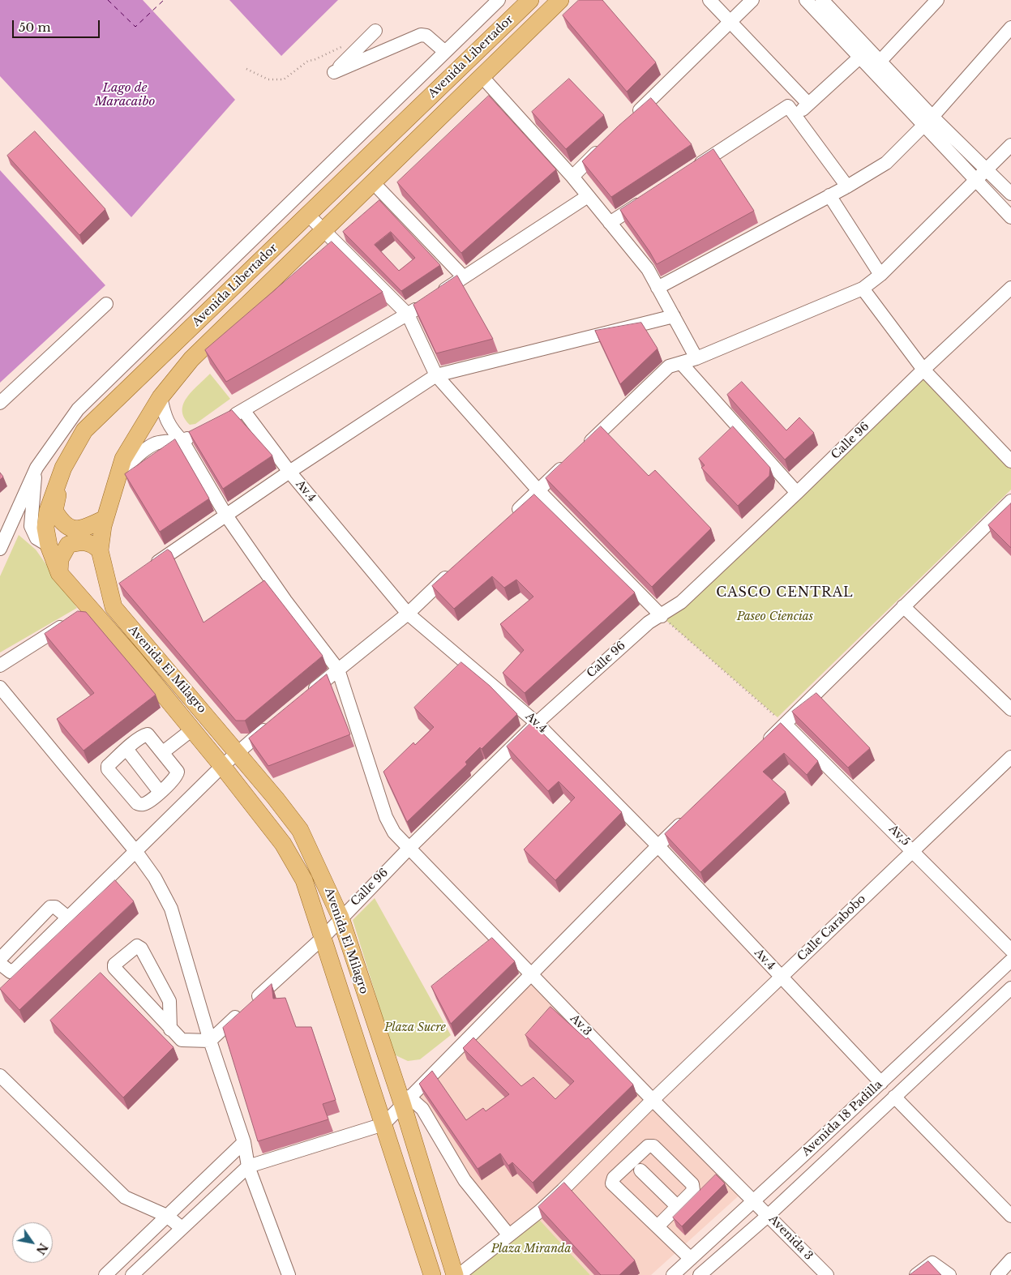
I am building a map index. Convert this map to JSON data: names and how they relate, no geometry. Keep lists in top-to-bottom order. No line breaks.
{"streets":{"main road":["Avenida Libertador","Avenida El Milagro"],"street":["Calle 96","Av.4","Av,5","Calle Carabobo","Av.3","Avenida 18 Padilla","Avenida 3"]},"crossings":[["Avenida Libertador","Avenida El Milagro"],["Avenida Libertador","Av.3"],["Calle 96","Av.4"],["Calle 96","Avenida El Milagro"],["Calle 96","Av.3"],["Av.4","Calle Carabobo"],["Av.4","Avenida 18 Padilla"],["Av,5","Calle Carabobo"],["Calle Carabobo","Av.3"],["Av.3","Avenida 18 Padilla"],["Av.3","Avenida 3"],["Avenida 18 Padilla","Avenida 3"]],"districts":["CASCO CENTRAL"],"water":["Lago de Maracaibo"],"parks":["Paseo Ciencias","Plaza Sucre","Plaza Miranda"],"scale_bar":"50 m","north":"bottom right"}
